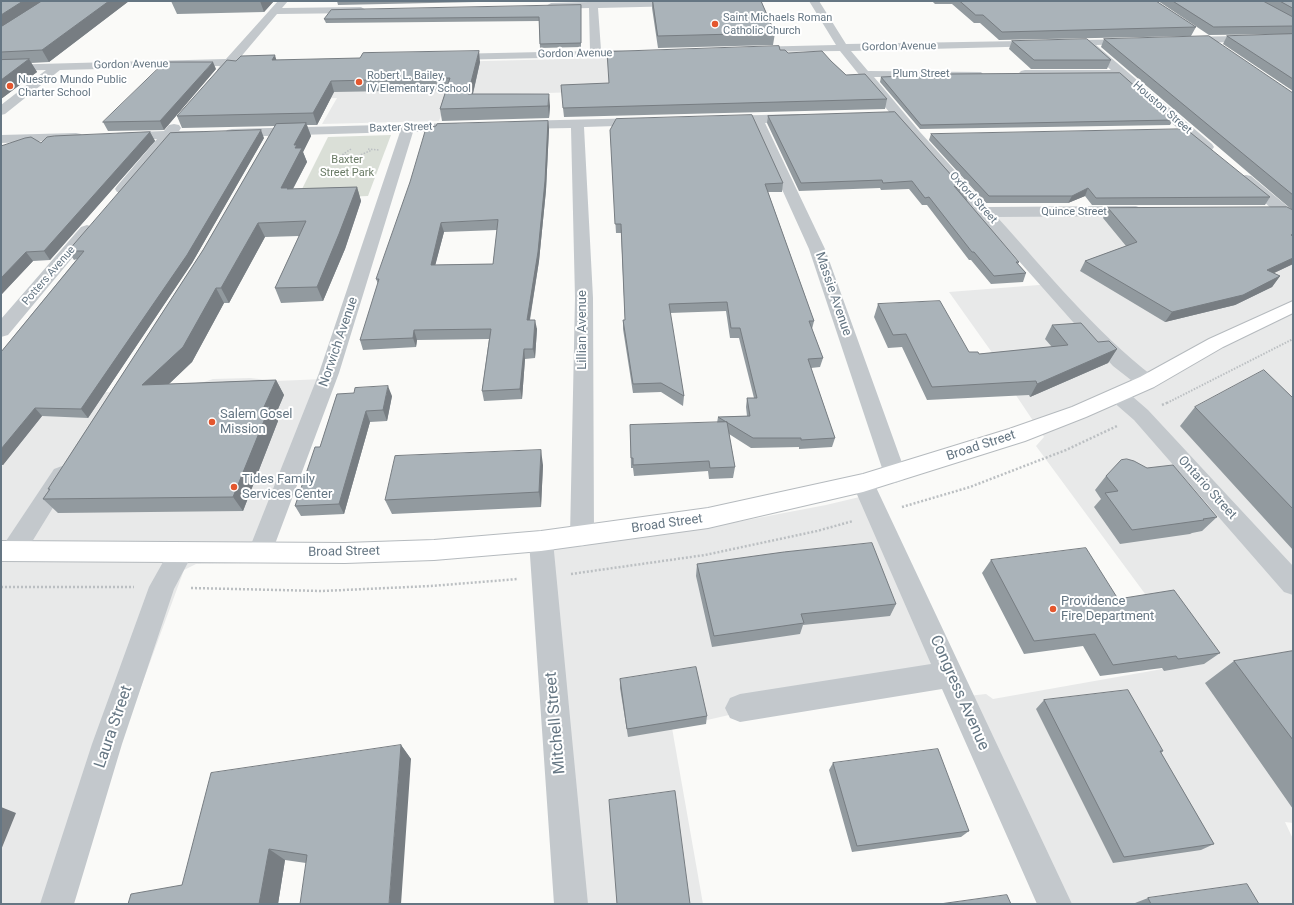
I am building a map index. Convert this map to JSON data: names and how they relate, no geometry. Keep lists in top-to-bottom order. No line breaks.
{"streets":{"main road":["Broad Street"],"street":["Gordon Avenue","Plum Street","Houston Street","Baxter Street","Oxford Street","Quince Street","Potters Avenue","Massie Avenue","Lillian Avenue","Norwich Avenue","Ontario Street","Congress Avenue","Mitchell Street","Laura Street"]},"crossings":[["Gordon Avenue","Houston Street"],["Gordon Avenue","Oxford Street"],["Plum Street","Oxford Street"],["Baxter Street","Norwich Avenue"],["Oxford Street","Quince Street"],["Oxford Street","Broad Street"],["Massie Avenue","Broad Street"],["Lillian Avenue","Broad Street"],["Norwich Avenue","Broad Street"],["Broad Street","Ontario Street"],["Broad Street","Congress Avenue"],["Broad Street","Mitchell Street"],["Broad Street","Laura Street"]],"parks":["Baxter Street Park"],"places":["Saint Michaels Roman Catholic Church","Robert L. Bailey, IV Elementary School","Nuestro Mundo Public Charter School","Salem Gosel Mission","Tides Family Services Center","Providence Fire Department"]}
